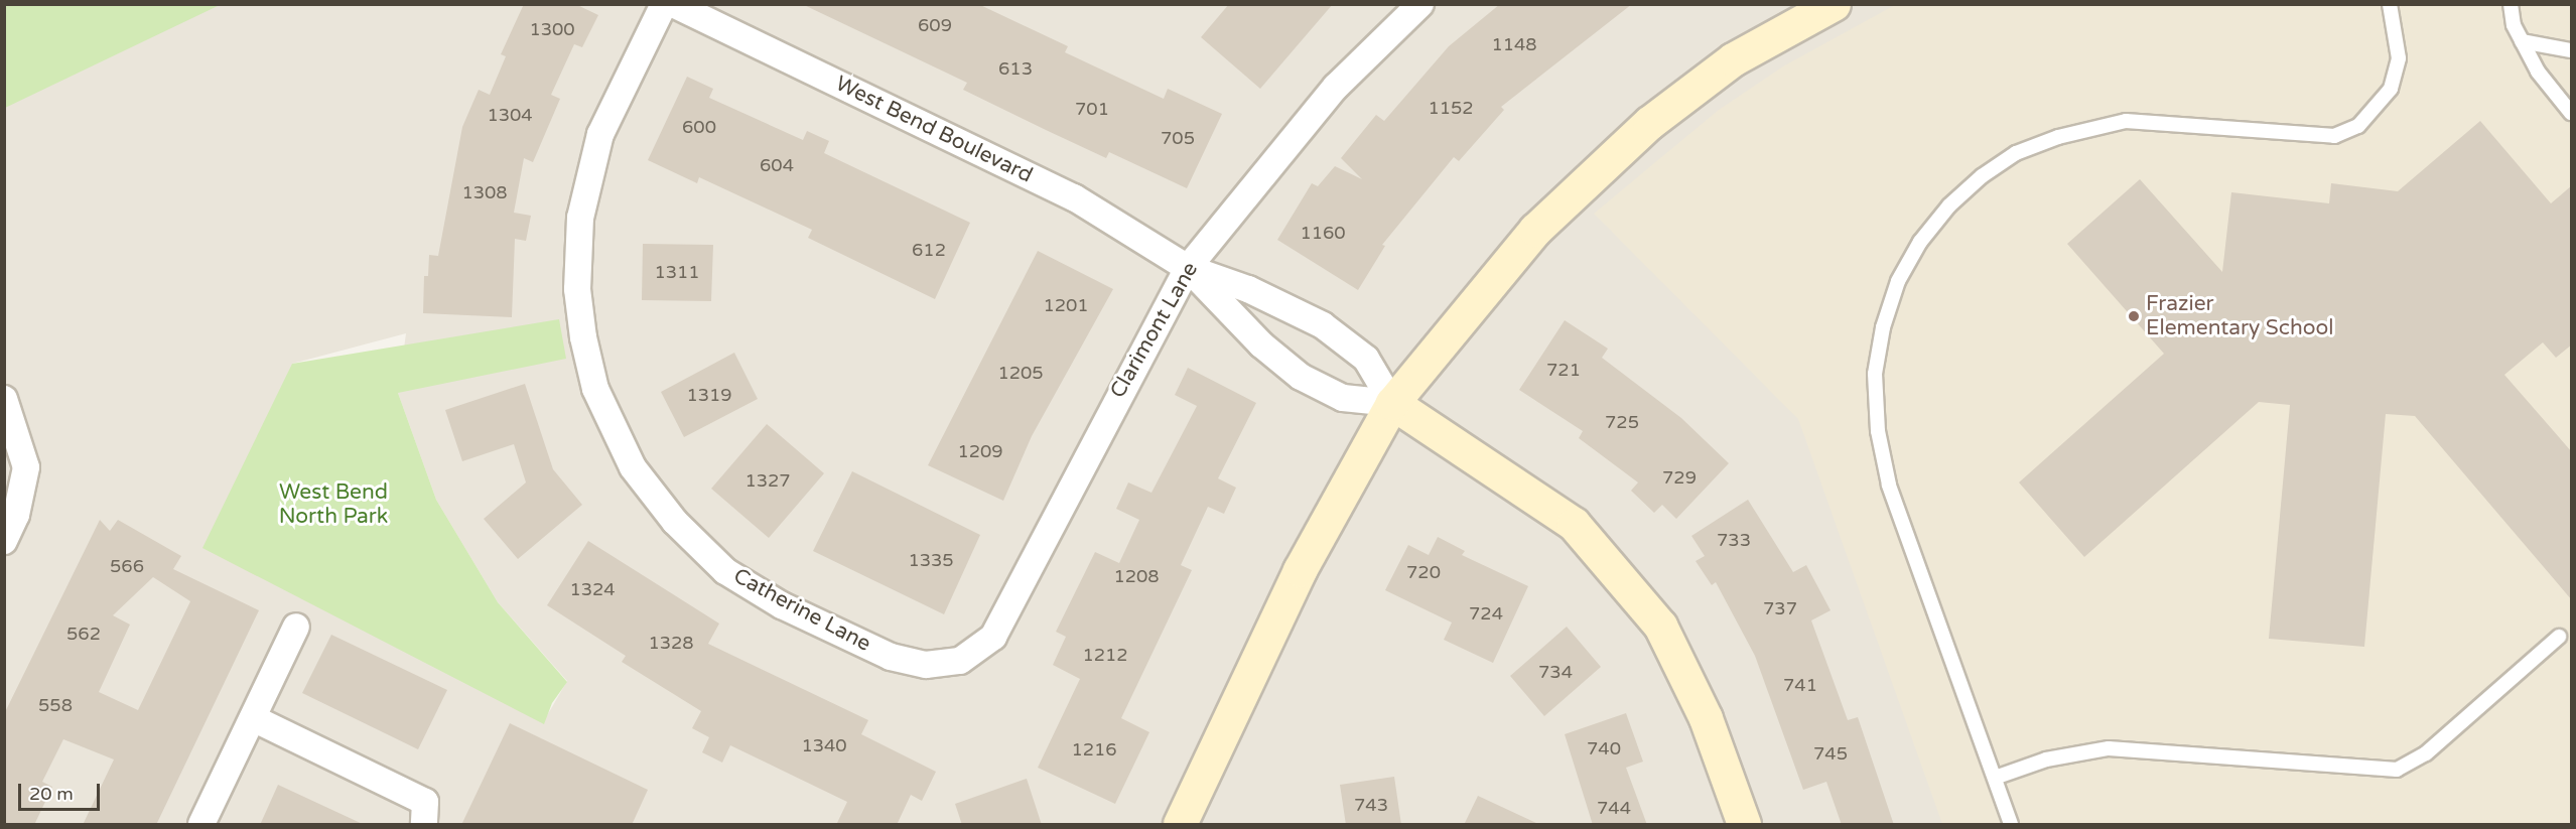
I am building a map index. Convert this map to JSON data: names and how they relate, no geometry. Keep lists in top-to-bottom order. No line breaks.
{"streets":{"street":["West Bend Boulevard","Clarimont Lane","Catherine Lane"]},"crossings":[["West Bend Boulevard","Clarimont Lane"],["Clarimont Lane","Catherine Lane"]],"parks":["West Bend North Park"],"places":["Frazier Elementary School"],"house_numbers":["609","1300","1148","613","1152","701","1304","600","705","604","1308","1160","612","1311","1201","721","1205","1319","725","1209","729","1327","733","1335","566","720","1208","1324","737","724","562","1328","1212","734","741","558","1340","740","1216","745","743","744"],"scale_bar":"20 m"}
